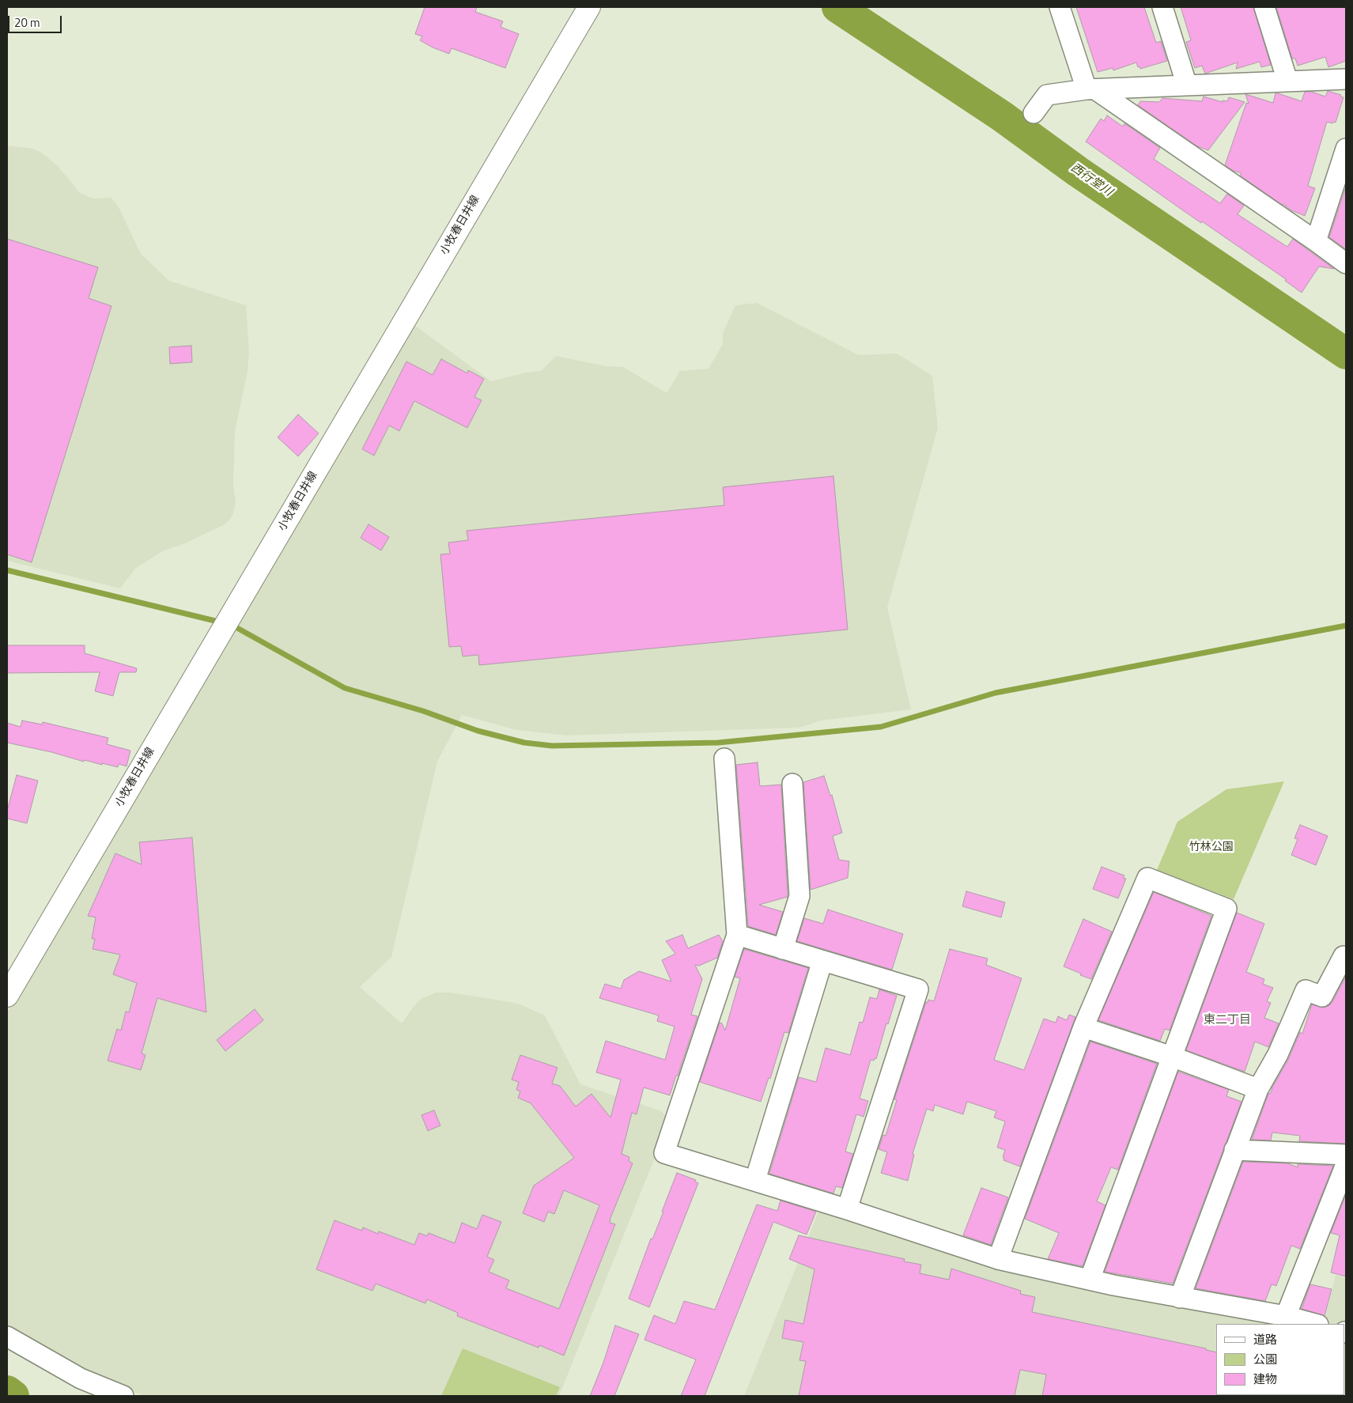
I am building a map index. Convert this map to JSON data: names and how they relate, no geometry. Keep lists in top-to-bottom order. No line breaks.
{"streets":{"main road":["小牧春日井線"]},"districts":["東二丁目"],"water":["西行堂川"],"parks":["竹林公園"],"legend":["道路","公園","建物"],"scale_bar":"20 m"}
